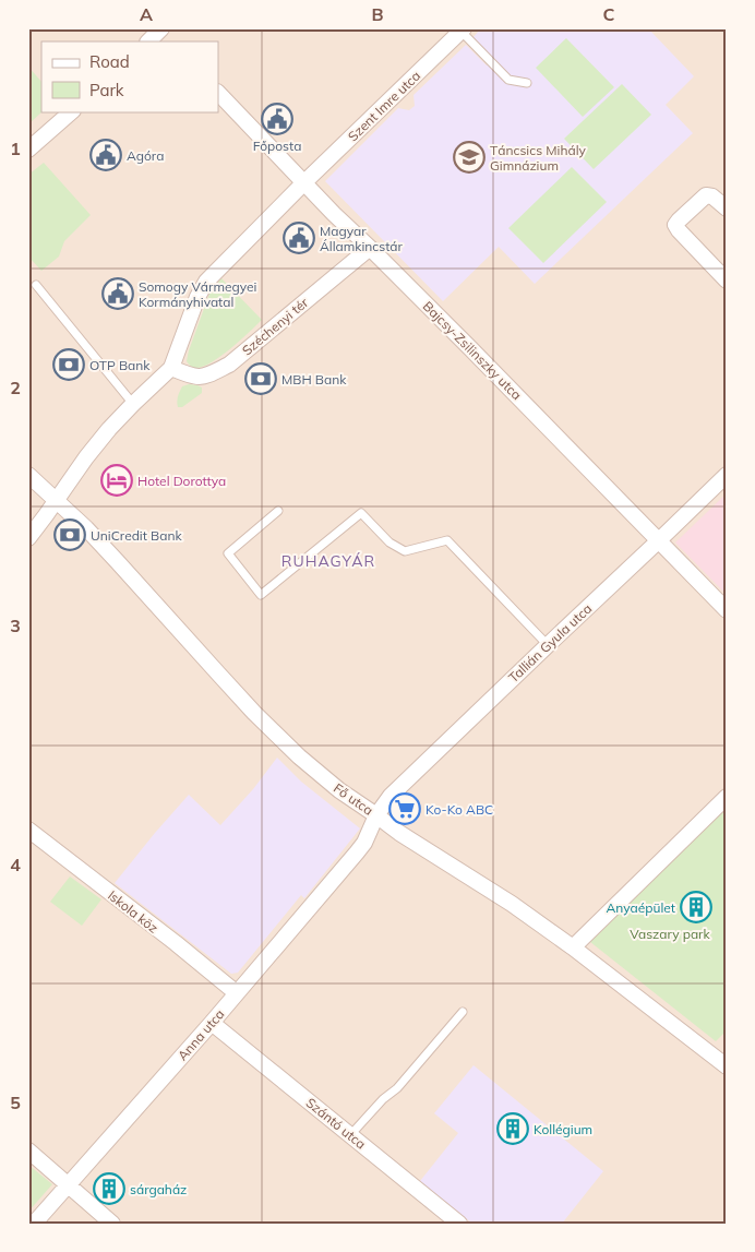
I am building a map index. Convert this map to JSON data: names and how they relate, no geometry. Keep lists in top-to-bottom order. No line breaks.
{"streets":{"street":["Szent Imre utca","Széchenyi tér","Bajcsy-Zsilinszky utca","Tallián Gyula utca","Fő utca","Iskola köz","Anna utca","Szántó utca"]},"crossings":[["Szent Imre utca","Bajcsy-Zsilinszky utca"],["Széchenyi tér","Bajcsy-Zsilinszky utca"],["Bajcsy-Zsilinszky utca","Tallián Gyula utca"],["Tallián Gyula utca","Fő utca"],["Tallián Gyula utca","Anna utca"],["Fő utca","Anna utca"],["Iskola köz","Anna utca"],["Anna utca","Szántó utca"]],"districts":["RUHAGYÁR"],"parks":["Vaszary park"],"places":{"public building":["Főposta","Agóra","Magyar Államkincstár","Somogy Vármegyei Kormányhivatal"],"school or university":["Táncsics Mihály Gimnázium"],"bank":["OTP Bank","MBH Bank","UniCredit Bank"],"hotel":["Hotel Dorottya"],"supermarket":["Ko-Ko ABC"],"building":["Anyaépület","Kollégium","sárgaház"]},"legend":["Road","Park"],"grid":{"columns":["A","B","C"],"rows":["1","2","3","4","5"]}}
